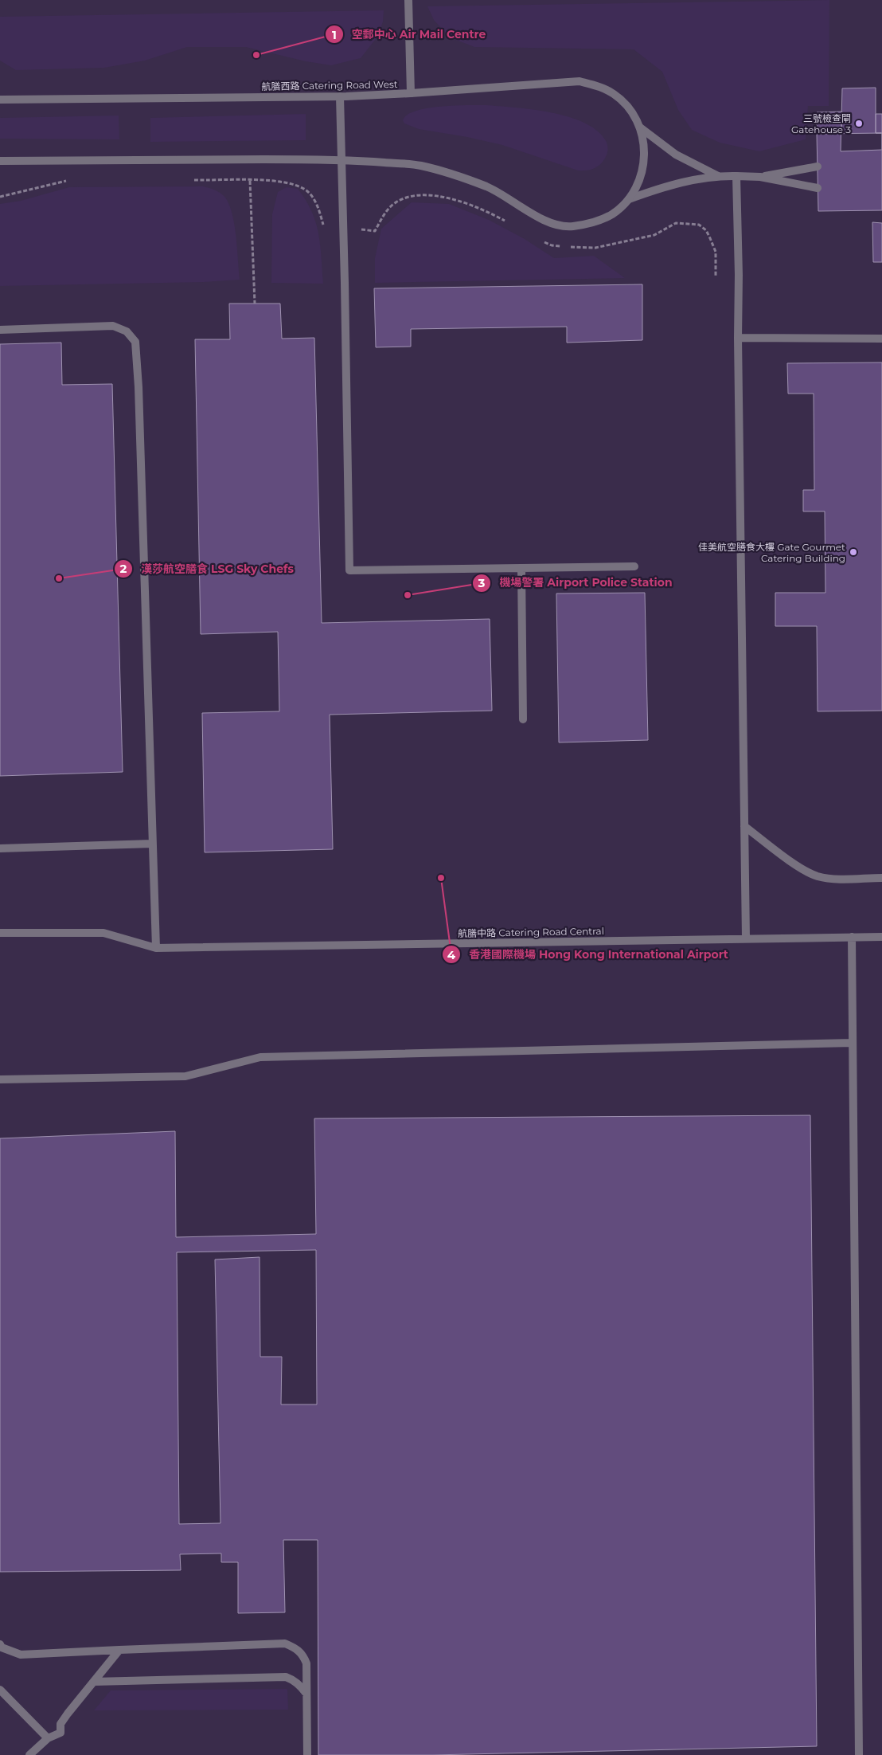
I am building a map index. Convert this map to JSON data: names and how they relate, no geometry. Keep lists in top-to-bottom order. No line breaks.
{"streets":{"street":["航膳西路 Catering Road West","航膳中路 Catering Road Central"]},"places":["空郵中心 Air Mail Centre","三號檢查閘 Gatehouse 3","佳美航空膳食大樓 Gate Gourmet Catering Building","漢莎航空膳食 LSG Sky Chefs","機場警署 Airport Police Station","香港國際機場 Hong Kong International Airport"]}
